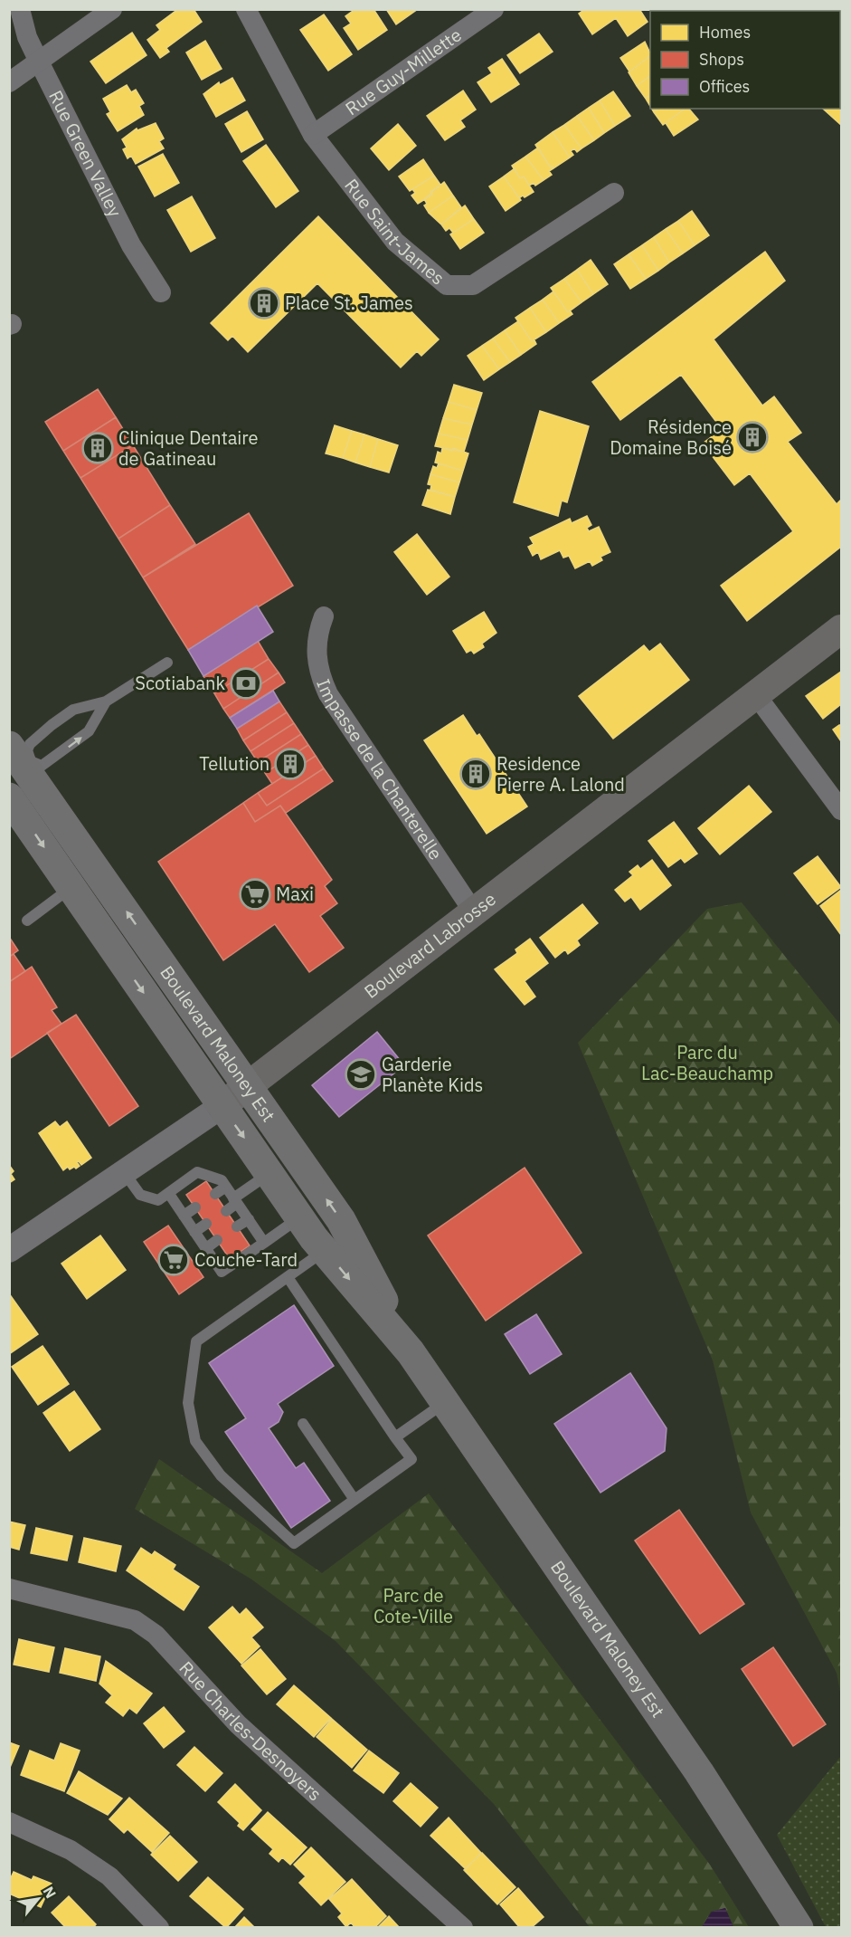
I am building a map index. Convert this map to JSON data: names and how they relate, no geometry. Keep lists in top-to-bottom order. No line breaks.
{"streets":{"main road":["Boulevard Labrosse","Boulevard Maloney Est"],"street":["Rue Guy-Millette","Rue Green Valley","Rue Saint-James","Impasse de la Chanterelle","Rue Charles-Desnoyers"]},"crossings":[["Rue Guy-Millette","Rue Saint-James"],["Impasse de la Chanterelle","Boulevard Labrosse"],["Boulevard Labrosse","Boulevard Maloney Est"]],"parks":["Parc du Lac-Beauchamp","Parc de Cote-Ville"],"places":{"building":["Place St. James","Résidence Domaine Boisé","Clinique Dentaire de Gatineau","Tellution","Residence Pierre A. Lalond"],"bank":["Scotiabank"],"supermarket":["Maxi","Couche-Tard"],"school or university":["Garderie Planète Kids"]},"legend":["Homes","Shops","Offices"],"north":"top right"}
